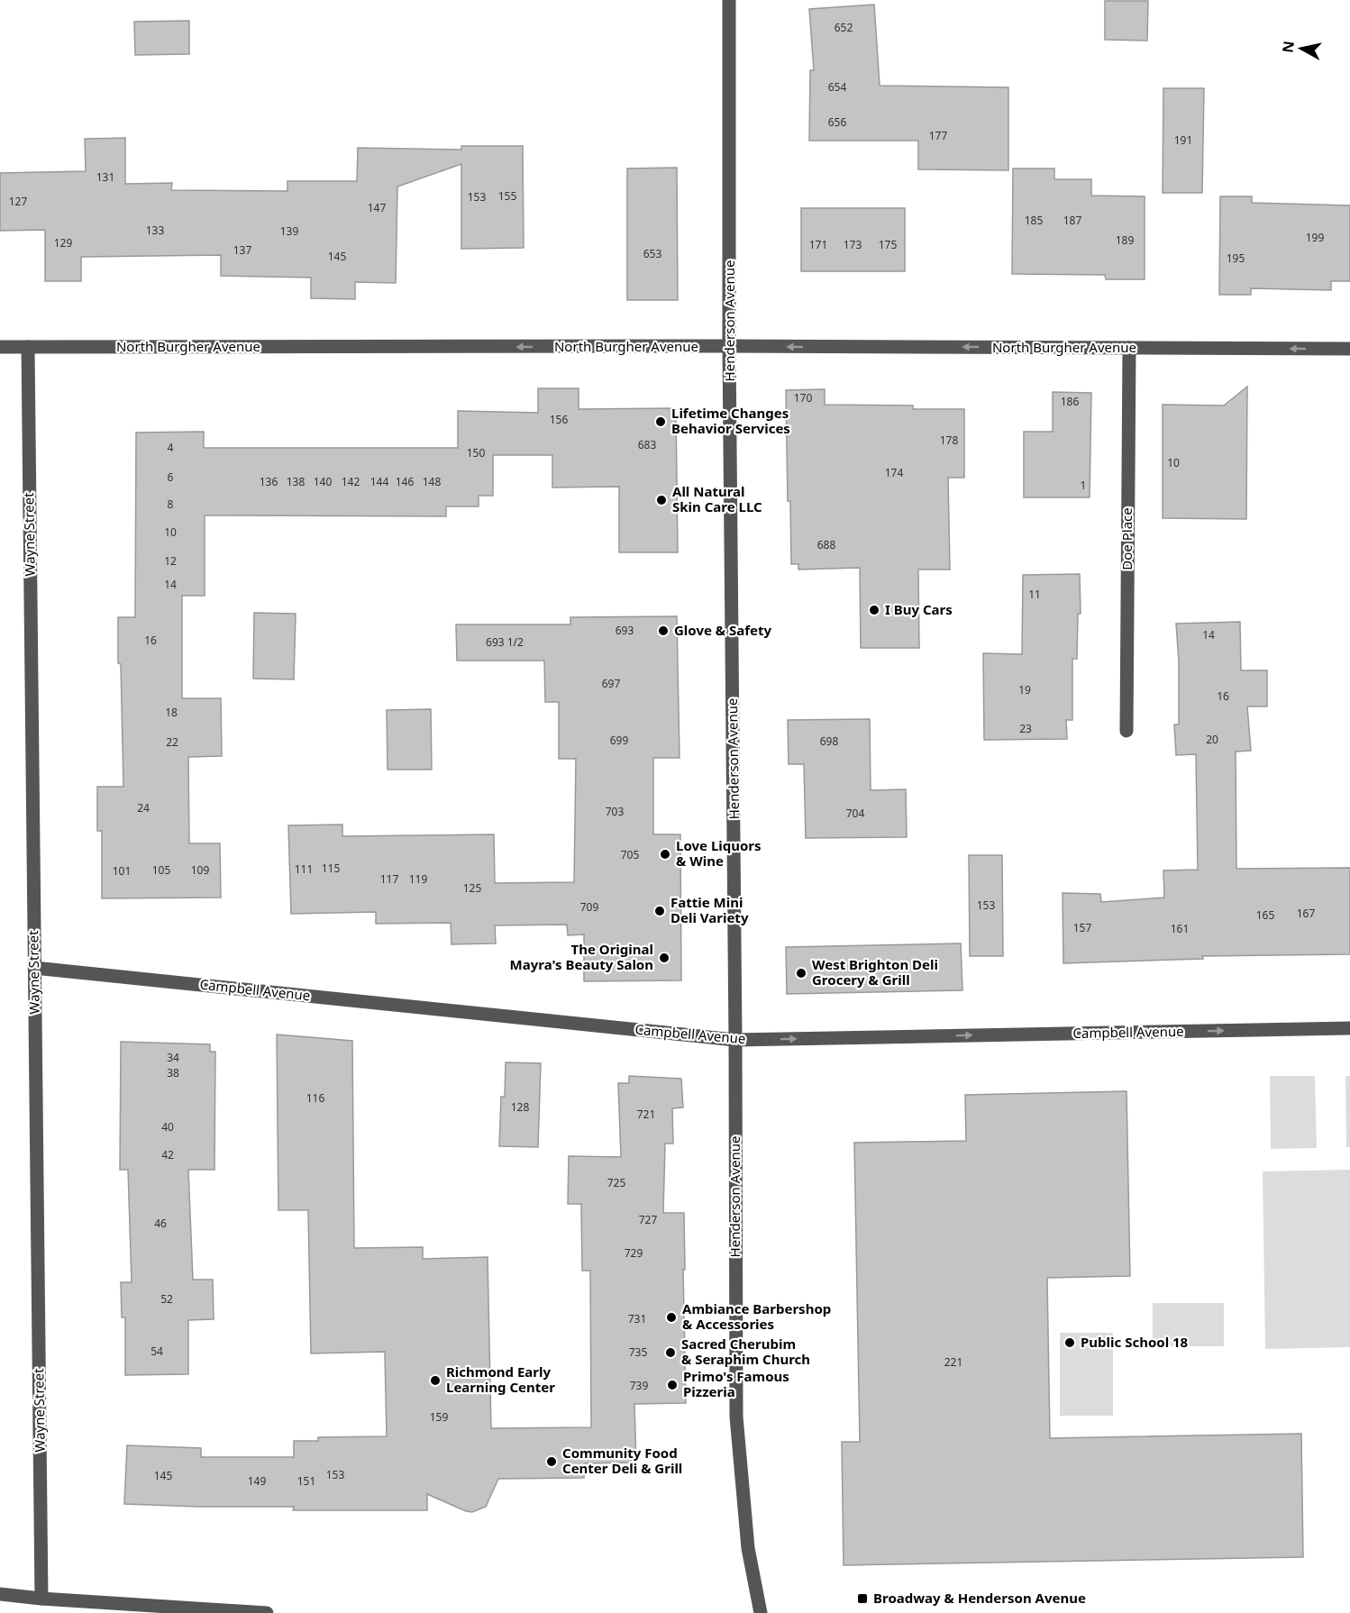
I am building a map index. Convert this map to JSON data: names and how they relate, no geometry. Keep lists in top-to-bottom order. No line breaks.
{"streets":{"street":["Henderson Avenue","North Burgher Avenue","Wayne Street","Doe Place","Campbell Avenue"]},"crossings":[["Henderson Avenue","North Burgher Avenue"],["Henderson Avenue","Campbell Avenue"],["North Burgher Avenue","Wayne Street"],["North Burgher Avenue","Doe Place"],["Wayne Street","Campbell Avenue"]],"one_way":["North Burgher Avenue","Campbell Avenue"],"places":{"other":["Lifetime Changes Behavior Services","All Natural Skin Care LLC","I Buy Cars","Glove & Safety","Love Liquors & Wine","Fattie Mini Deli Variety","The Original Mayra's Beauty Salon","West Brighton Deli Grocery & Grill","Ambiance Barbershop & Accessories","Public School 18","Sacred Cherubim & Seraphim Church","Richmond Early Learning Center","Primo's Famous Pizzeria","Community Food Center Deli & Grill"],"transit":["Broadway & Henderson Avenue"]},"house_numbers":["652","654","656","177","191","131","155","153","127","147","185","187","133","139","199","189","129","171","173","175","137","653","145","195","170","186","156","178","683","4","150","10","174","6","136","138","140","142","144","146","148","1","8","10","688","12","14","11","693","14","16","693 1/2","697","19","16","18","23","20","699","698","22","24","703","704","705","115","111","105","109","101","117","119","125","153","709","167","165","157","161","34","38","116","128","721","40","42","725","727","46","729","52","731","54","735","221","739","159","153","145","149","151"],"north":"left"}
